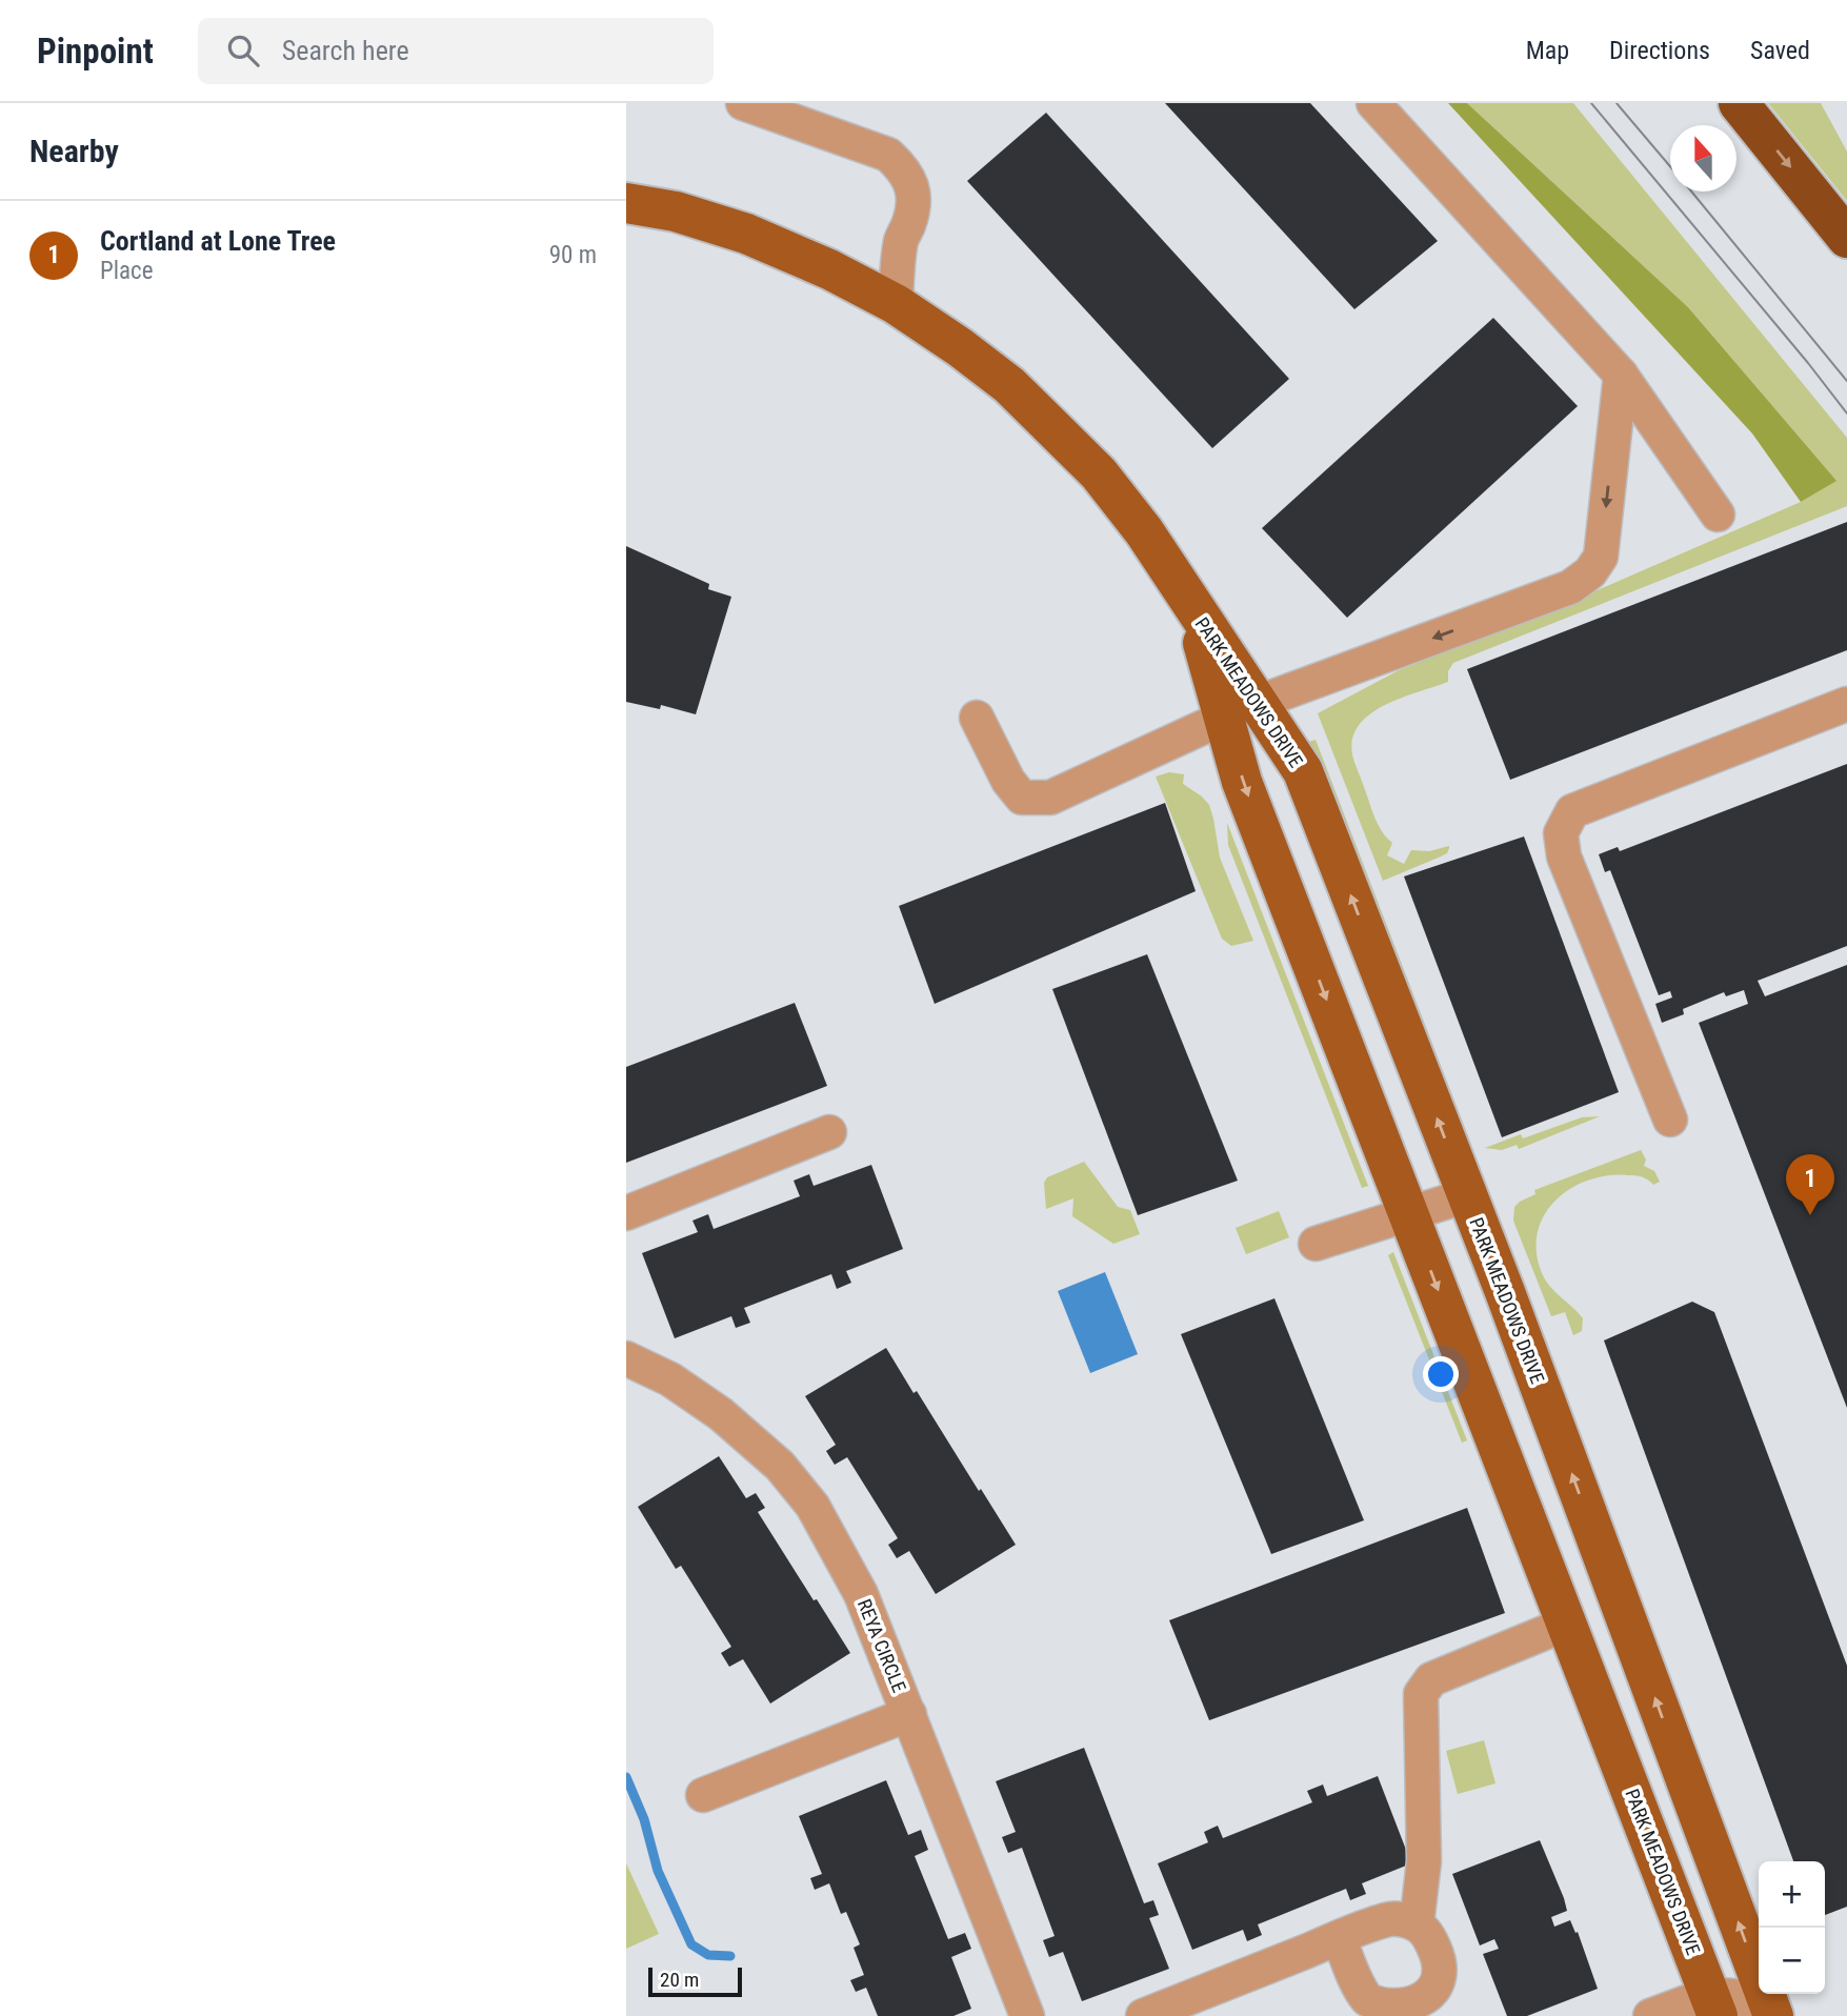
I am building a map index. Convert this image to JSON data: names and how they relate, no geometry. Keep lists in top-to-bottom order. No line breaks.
{"streets":{"main road":["PARK MEADOWS DRIVE"],"lane":["REYA CIRCLE"]},"scale_bar":"20 m","north":"top","page":{"header":"Pinpoint","search":"Search here","nav":["Map","Directions","Saved"],"heading":"Nearby","list":[{"mark":"1","name":"Cortland at Lone Tree","note":"Place","value":"90 m"}],"pins":"1","map_buttons":["+","−"],"scale":"20 m"}}
